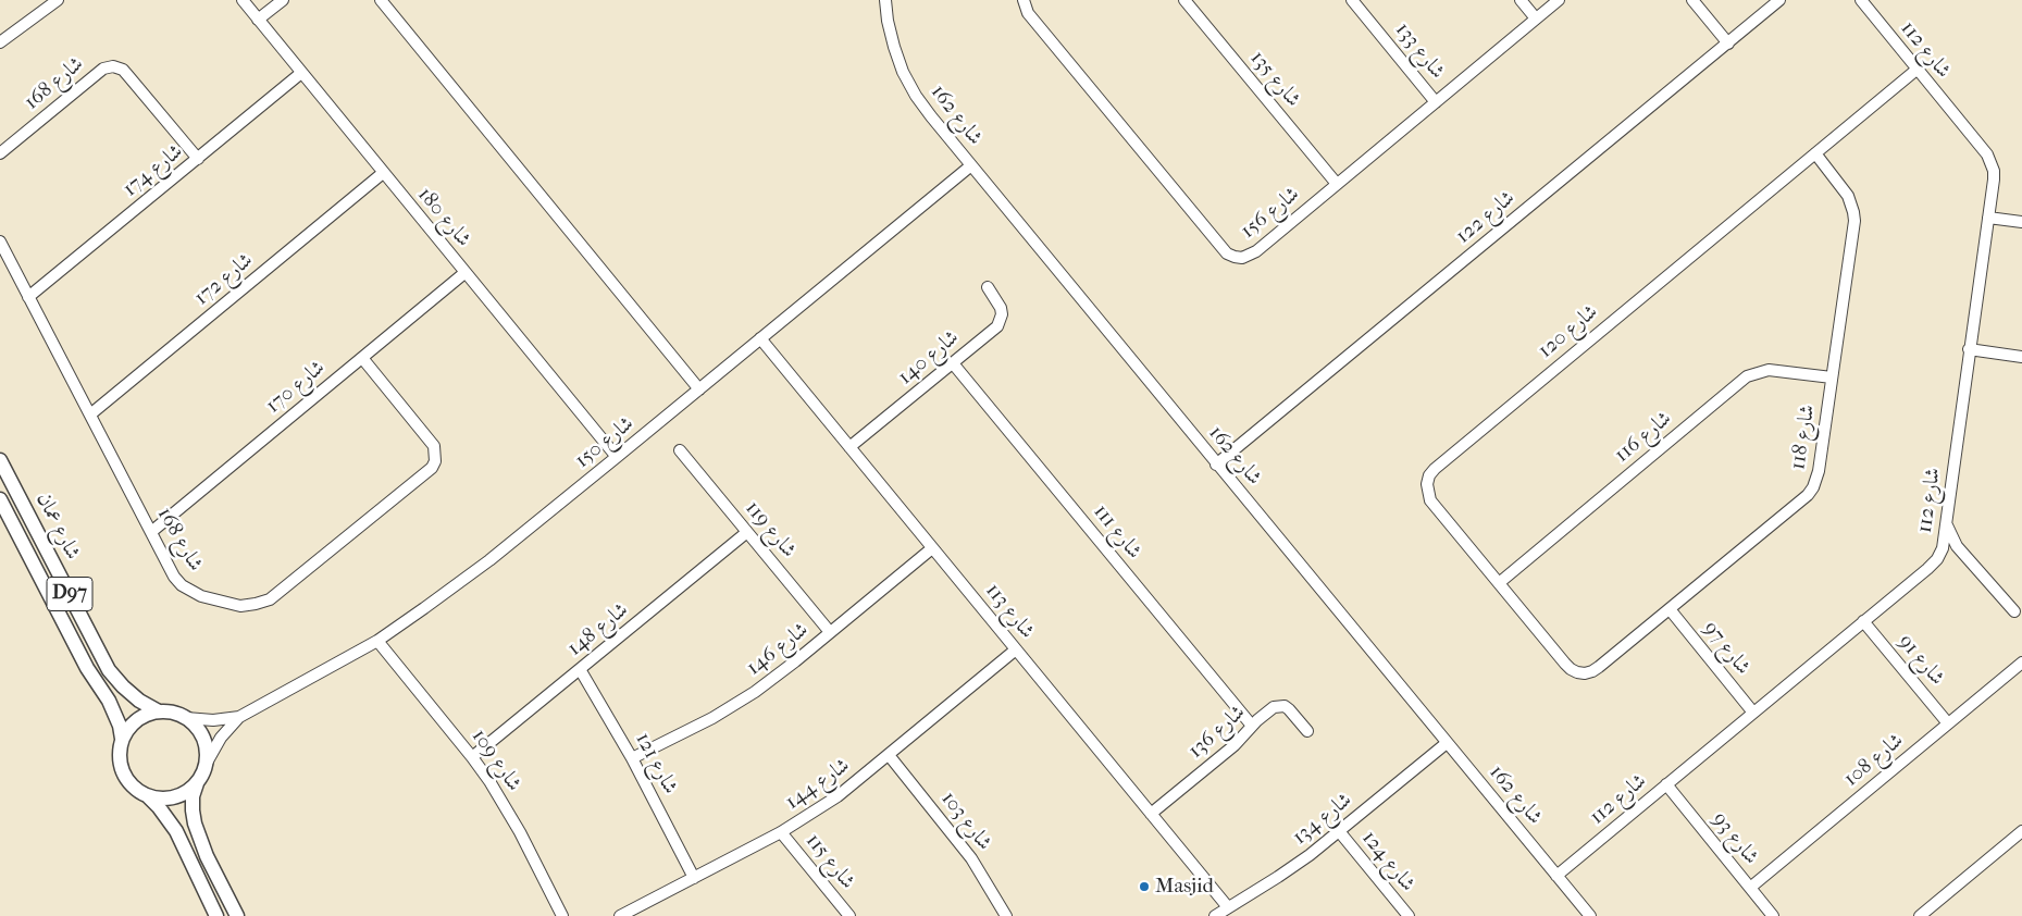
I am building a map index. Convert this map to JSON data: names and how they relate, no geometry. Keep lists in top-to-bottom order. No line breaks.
{"streets":{"main road":["شارع عمان","D97"],"street":["شارع 112","شارع 133","شارع 135","شارع 168","شارع 162","شارع 174","شارع 156","شارع 180","شارع 122","شارع 172","شارع 120","شارع 140","شارع 170","شارع 116","شارع 118","شارع 150","شارع 119","شارع 111","شارع 113","شارع 148","شارع 97","شارع 146","شارع 91","شارع 136","شارع 109","شارع 108","شارع 121","شارع 144","شارع 134","شارع 103","شارع 93","شارع 115","شارع 124"]},"crossings":[["شارع 112","شارع 162"],["شارع 112","شارع 120"],["شارع 112","شارع 97"],["شارع 112","شارع 91"],["شارع 112","شارع 93"],["شارع 133","شارع 156"],["شارع 135","شارع 156"],["شارع 168","شارع 174"],["شارع 168","شارع 172"],["شارع 168","شارع 170"],["شارع 162","شارع 122"],["شارع 162","شارع 150"],["شارع 162","شارع 134"],["شارع 174","شارع 180"],["شارع 180","شارع 172"],["شارع 180","شارع 170"],["شارع 180","شارع 150"],["شارع 120","شارع 116"],["شارع 120","شارع 118"],["شارع 140","شارع 111"],["شارع 140","شارع 113"],["شارع 116","شارع 118"],["شارع 118","شارع 97"],["شارع 150","شارع عمان"],["شارع 150","شارع 113"],["شارع 150","شارع 109"],["شارع 119","شارع 148"],["شارع 119","شارع 146"],["شارع 111","شارع 136"],["شارع 113","شارع 146"],["شارع 113","شارع 136"],["شارع 113","شارع 144"],["شارع 113","شارع 134"],["شارع 148","شارع 109"],["شارع 148","شارع 121"],["شارع 146","شارع 121"],["شارع 91","شارع 108"],["شارع 108","شارع 93"],["شارع 121","شارع 144"],["شارع 144","شارع 103"],["شارع 144","شارع 115"],["شارع 134","شارع 124"]],"places":["Masjid"]}
